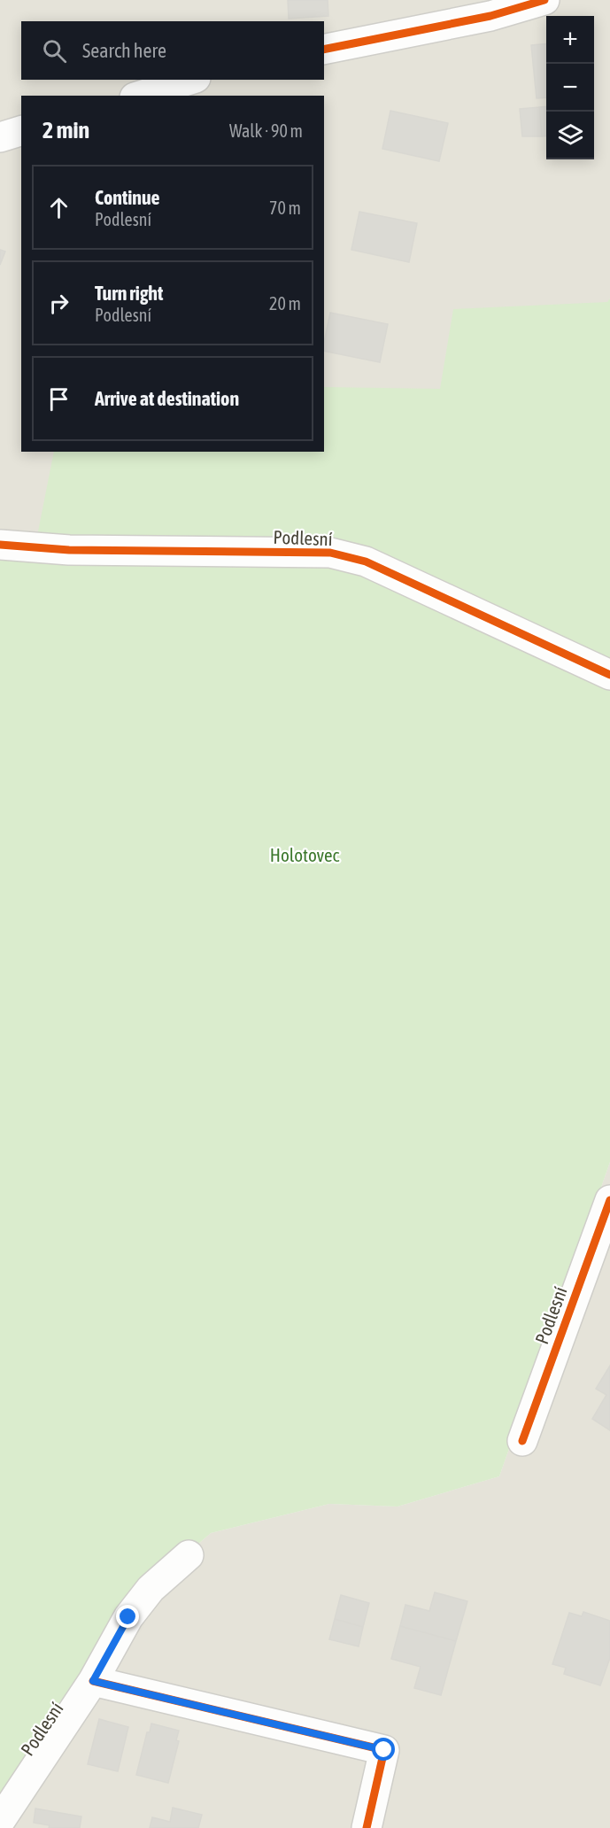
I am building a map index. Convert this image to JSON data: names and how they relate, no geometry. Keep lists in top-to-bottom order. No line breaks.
{"streets":{"street":["Podlesní"]},"parks":["Holotovec"],"page":{"map_buttons":["+","−"],"search":"Search here","heading":["2 min","Walk · 90 m"],"list":[["Continue","Podlesní","70 m"],["Turn right","Podlesní","20 m"],"Arrive at destination"]}}
